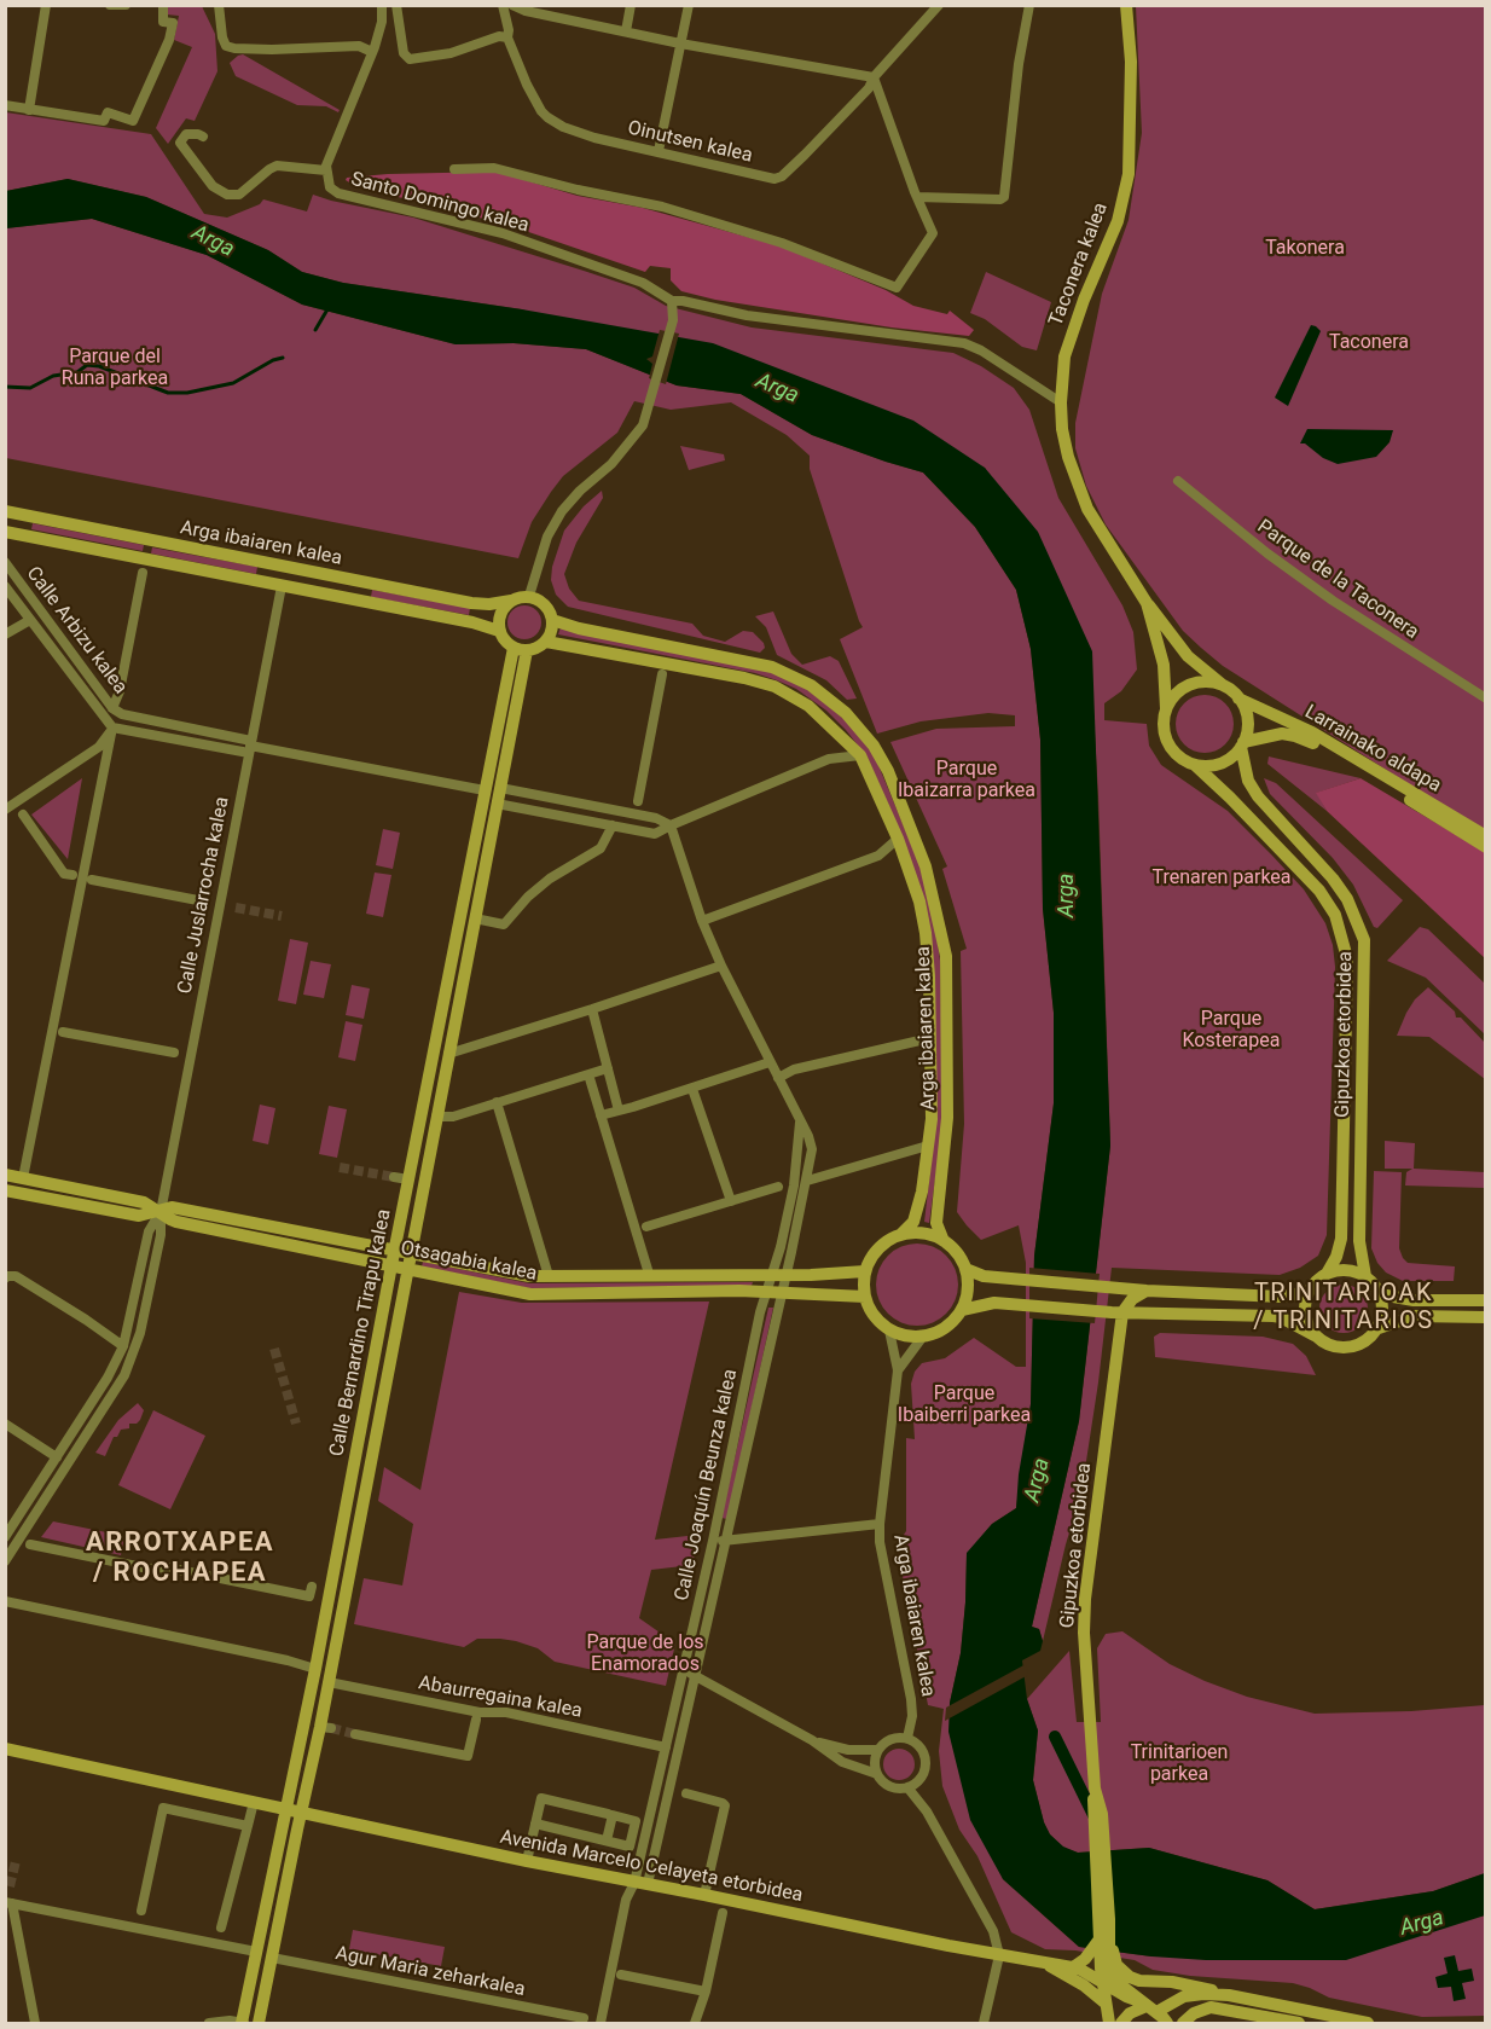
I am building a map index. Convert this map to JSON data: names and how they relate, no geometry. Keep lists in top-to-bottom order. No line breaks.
{"streets":{"street":["Oinutsen kalea","Santo Domingo kalea","Taconera kalea","Arga ibaiaren kalea","Parque de la Taconera","Calle Arbizu kalea","Larrainako aldapa","Calle Juslarrocha kalea","Gipuzkoa etorbidea","Otsagabia kalea","Calle Bernardino Tirapu kalea","Calle Joaquín Beunza kalea","Abaurregaina kalea","Avenida Marcelo Celayeta etorbidea","Agur Maria zeharkalea"]},"crossings":[["Taconera kalea","Larrainako aldapa"],["Taconera kalea","Gipuzkoa etorbidea"],["Arga ibaiaren kalea","Calle Juslarrocha kalea"],["Arga ibaiaren kalea","Otsagabia kalea"],["Arga ibaiaren kalea","Calle Bernardino Tirapu kalea"],["Calle Arbizu kalea","Calle Juslarrocha kalea"],["Calle Arbizu kalea","Calle Bernardino Tirapu kalea"],["Larrainako aldapa","Gipuzkoa etorbidea"],["Calle Juslarrocha kalea","Otsagabia kalea"],["Gipuzkoa etorbidea","Avenida Marcelo Celayeta etorbidea"],["Otsagabia kalea","Calle Bernardino Tirapu kalea"],["Otsagabia kalea","Calle Joaquín Beunza kalea"],["Calle Bernardino Tirapu kalea","Abaurregaina kalea"],["Calle Bernardino Tirapu kalea","Avenida Marcelo Celayeta etorbidea"],["Calle Bernardino Tirapu kalea","Agur Maria zeharkalea"],["Calle Joaquín Beunza kalea","Abaurregaina kalea"],["Calle Joaquín Beunza kalea","Avenida Marcelo Celayeta etorbidea"]],"districts":["TRINITARIOAK / TRINITARIOS","ARROTXAPEA / ROCHAPEA"],"water":["Arga"],"parks":["Takonera","Taconera","Parque del Runa parkea","Parque Ibaizarra parkea","Trenaren parkea","Parque Kosterapea","Parque Ibaiberri parkea","Parque de los Enamorados","Trinitarioen parkea"]}
